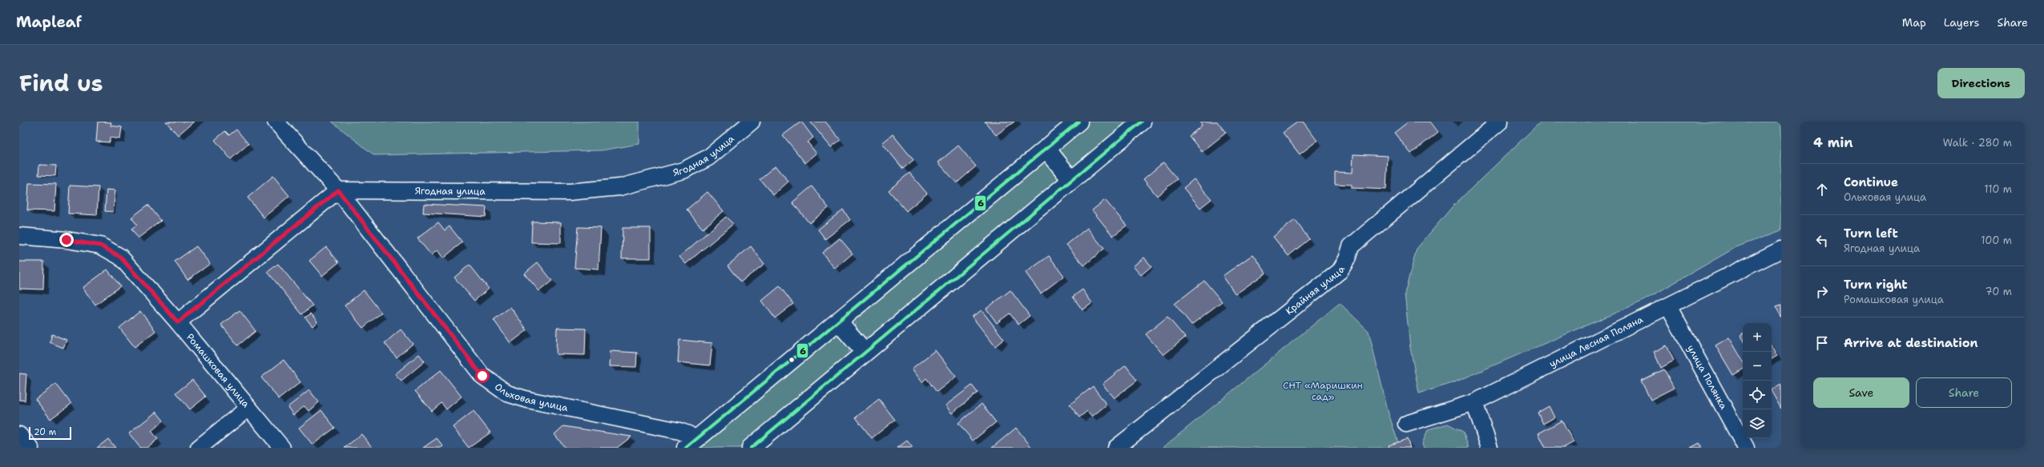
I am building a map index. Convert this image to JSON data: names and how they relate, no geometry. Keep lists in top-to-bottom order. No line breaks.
{"streets":{"street":["Ягодная улица","Крайняя улица","улица Лесная Поляна","Ромашковая улица","улица Полянка","Ольховая улица"]},"crossings":[["Ягодная улица","Ольховая улица"],["улица Лесная Поляна","улица Полянка"]],"parks":["СНТ «Маришкин сад»"],"lines":["transit line 6"],"scale_bar":"20 m","page":{"header":"Mapleaf","nav":["Map","Layers","Share"],"title":"Find us","buttons":["Directions",["Save","Share"]],"heading":["4 min","Walk · 280 m"],"list":[["Continue","Ольховая улица","110 m"],["Turn left","Ягодная улица","100 m"],["Turn right","Ромашковая улица","70 m"],"Arrive at destination"],"map_buttons":["+","−"],"scale":"20 m"}}
